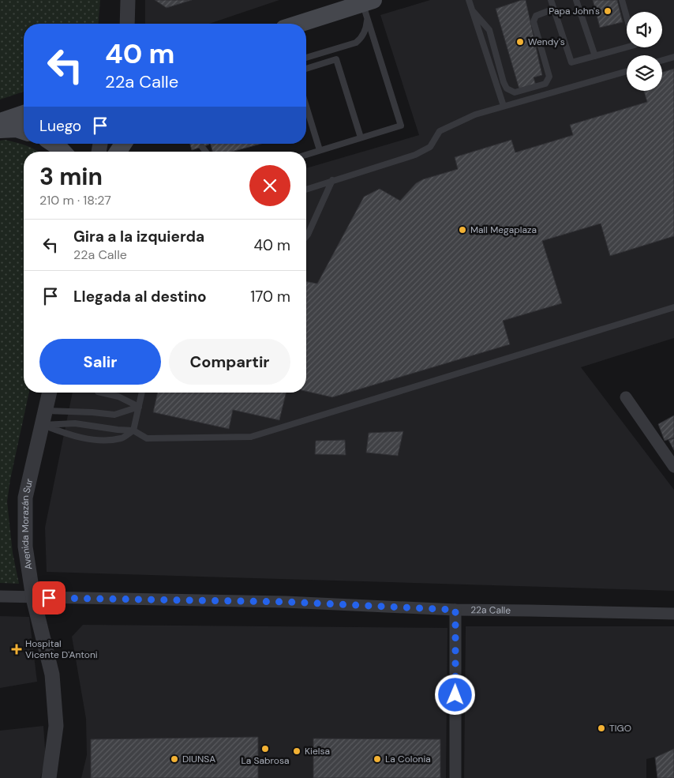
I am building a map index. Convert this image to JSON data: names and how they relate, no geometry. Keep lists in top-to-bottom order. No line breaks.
{"streets":{"street":["Avenida Morazán Sur","22a Calle"]},"crossings":[["Avenida Morazán Sur","22a Calle"]],"places":{"other":["Papa John's","Wendy's","Mall Megaplaza","TIGO","La Sabrosa","Kielsa","DIUNSA","La Colonia"],"health":["Hospital Vicente D'Antoni"]},"page":{"turn":["40 m","22a Calle"],"then":"Luego","heading":["3 min","210 m · 18:27"],"list":[{"name":"Gira a la izquierda","note":"22a Calle","value":"40 m"},{"name":"Llegada al destino","value":"170 m"}],"buttons":["Salir","Compartir"]}}
